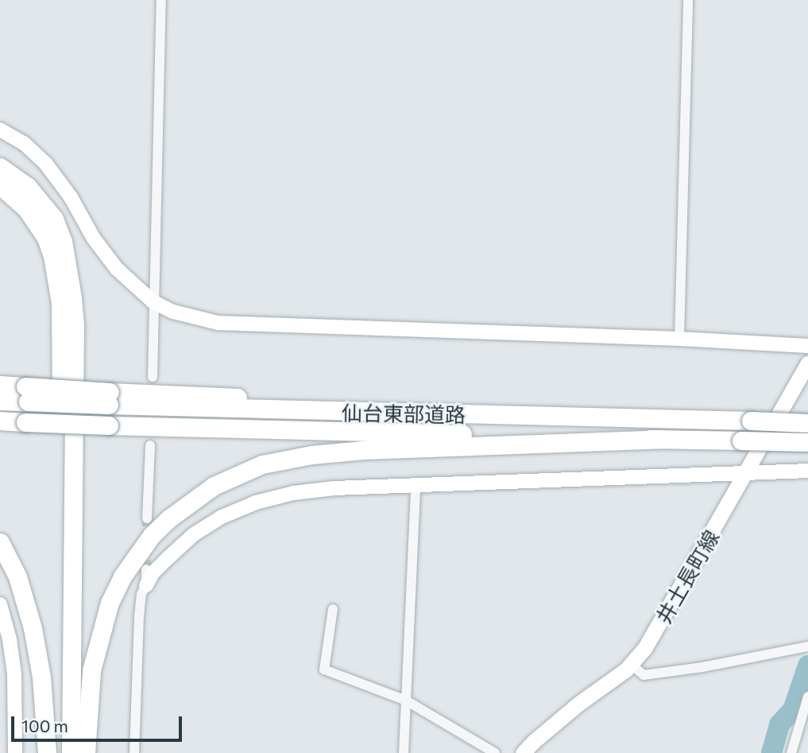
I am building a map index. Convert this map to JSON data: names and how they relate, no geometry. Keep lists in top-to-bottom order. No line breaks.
{"streets":{"highway":["仙台東部道路"],"main road":["井土長町線"]},"scale_bar":"100 m"}
